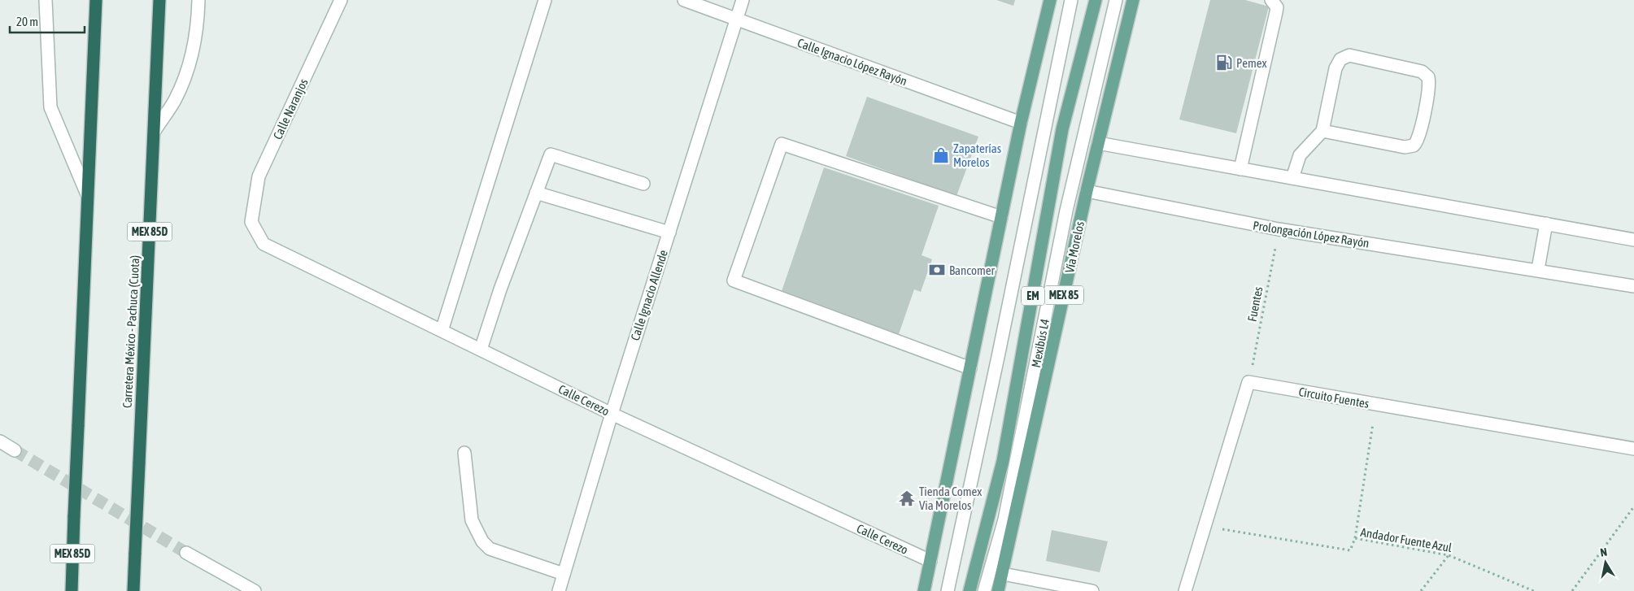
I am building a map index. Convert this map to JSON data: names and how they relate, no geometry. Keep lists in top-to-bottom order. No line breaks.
{"streets":{"highway":["MEX 85D","Carretera México - Pachuca (Cuota)"],"main road":["Vía Morelos","MEX 85","EM"],"street":["Calle Ignacio López Rayón","Calle Naranjos","Prolongación López Rayón","Calle Ignacio Allende","Mexibús L4","Circuito Fuentes","Calle Cerezo"],"path":["Fuentes","Andador Fuente Azul"]},"crossings":[["Calle Ignacio López Rayón","Calle Ignacio Allende"],["Calle Naranjos","Calle Cerezo"],["Prolongación López Rayón","Vía Morelos"],["Prolongación López Rayón","Fuentes"],["Calle Ignacio Allende","Calle Cerezo"],["Fuentes","Circuito Fuentes"]],"places":{"fuel station":["Pemex"],"shop":["Zapaterías Morelos"],"bank":["Bancomer"],"temple":["Tienda Comex Via Morelos"]},"scale_bar":"20 m","north":"top"}
